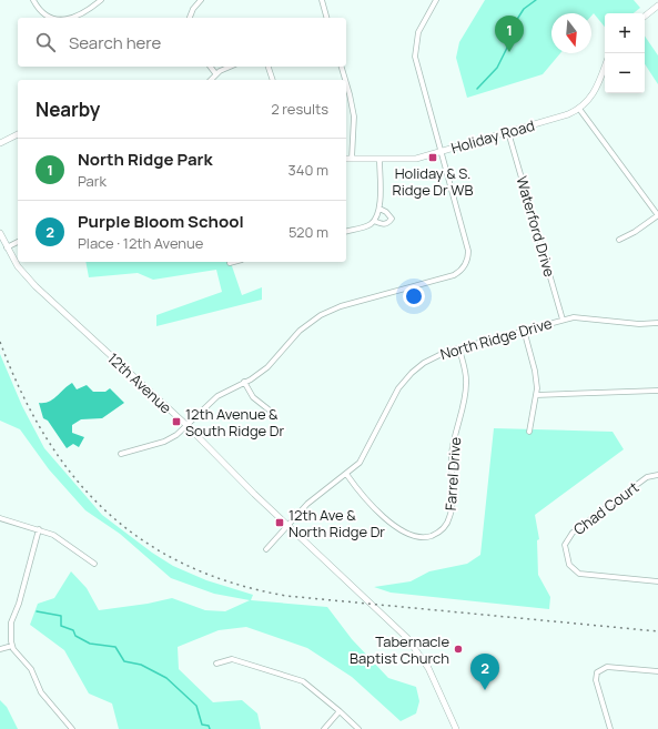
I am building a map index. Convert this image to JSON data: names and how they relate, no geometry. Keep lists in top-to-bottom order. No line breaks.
{"streets":{"street":["Holiday Road","Waterford Drive","North Ridge Drive","12th Avenue","Farrel Drive","Chad Court"]},"crossings":[["Holiday Road","Waterford Drive"],["Waterford Drive","North Ridge Drive"],["North Ridge Drive","12th Avenue"],["North Ridge Drive","Farrel Drive"]],"places":{"transit":["Holiday & S. Ridge Dr WB","12th Avenue & South Ridge Dr","12th Ave & North Ridge Dr"],"other":["Tabernacle Baptist Church"]},"north":"bottom","page":{"map_buttons":["+","−"],"pins":["1","2"],"search":"Search here","heading":["Nearby","2 results"],"list":[{"mark":"1","name":"North Ridge Park","note":"Park","value":"340 m"},{"mark":"2","name":"Purple Bloom School","note":"Place · 12th Avenue","value":"520 m"}]}}
